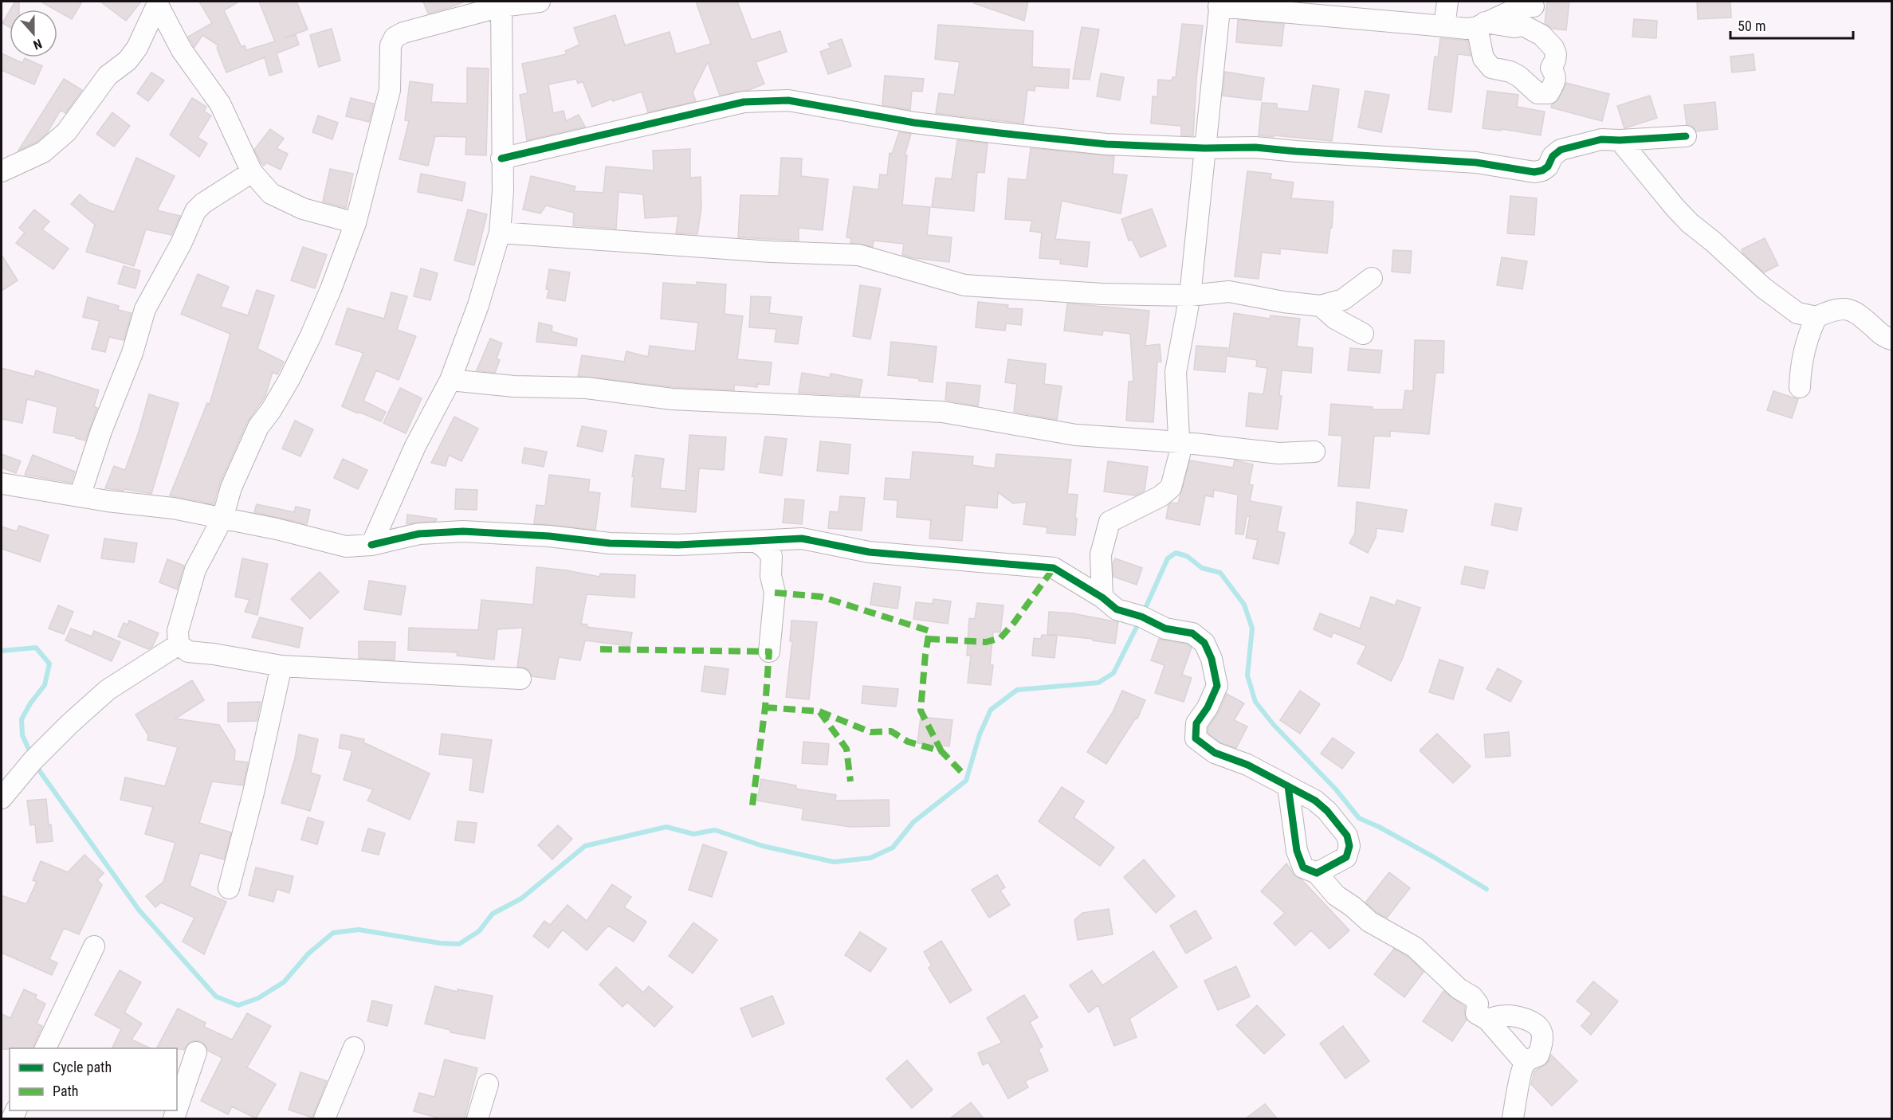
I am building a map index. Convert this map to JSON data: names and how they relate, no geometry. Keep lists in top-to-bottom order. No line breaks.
{"legend":["Cycle path","Path"],"scale_bar":"50 m","north":"bottom"}
